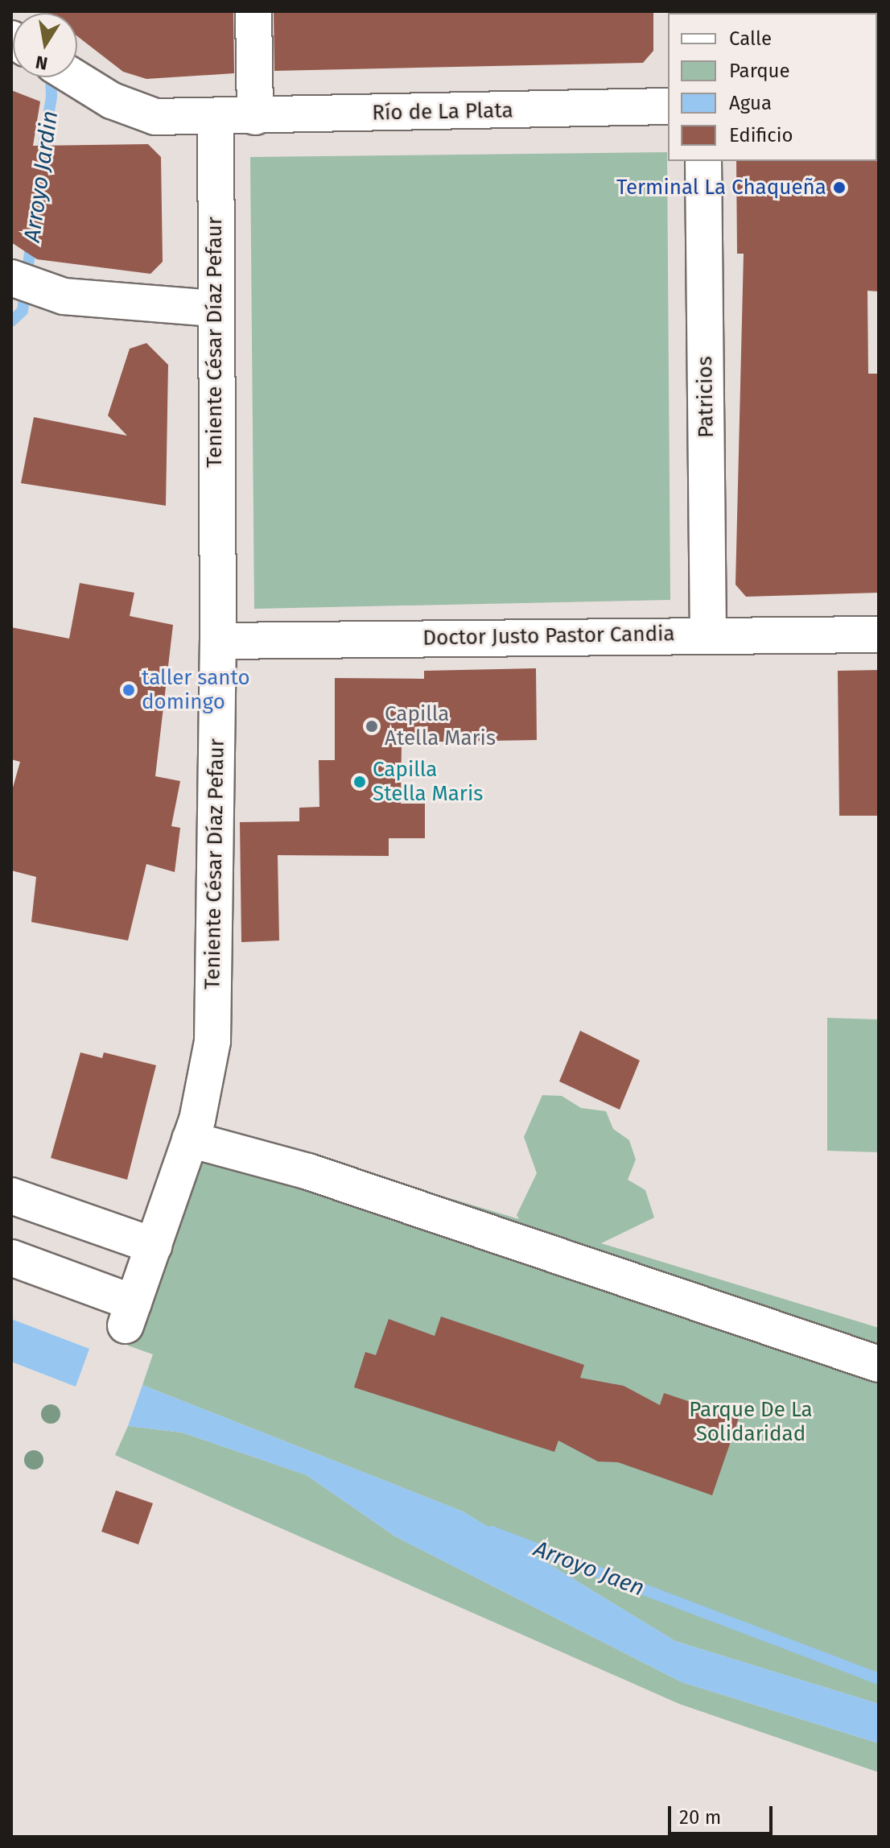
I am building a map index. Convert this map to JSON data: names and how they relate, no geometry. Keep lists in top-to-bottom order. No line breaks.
{"streets":{"street":["Río de La Plata","Teniente César Díaz Pefaur","Patricios","Doctor Justo Pastor Candia"]},"crossings":[["Río de La Plata","Teniente César Díaz Pefaur"],["Teniente César Díaz Pefaur","Doctor Justo Pastor Candia"],["Patricios","Doctor Justo Pastor Candia"]],"water":["Arroyo Jardin","Arroyo Jaen"],"parks":["Parque De La Solidaridad"],"places":["Terminal La Chaqueña","taller santo domingo","Capilla Atella Maris","Capilla Stella Maris"],"legend":["Calle","Parque","Agua","Edificio"],"scale_bar":"20 m","north":"bottom"}
